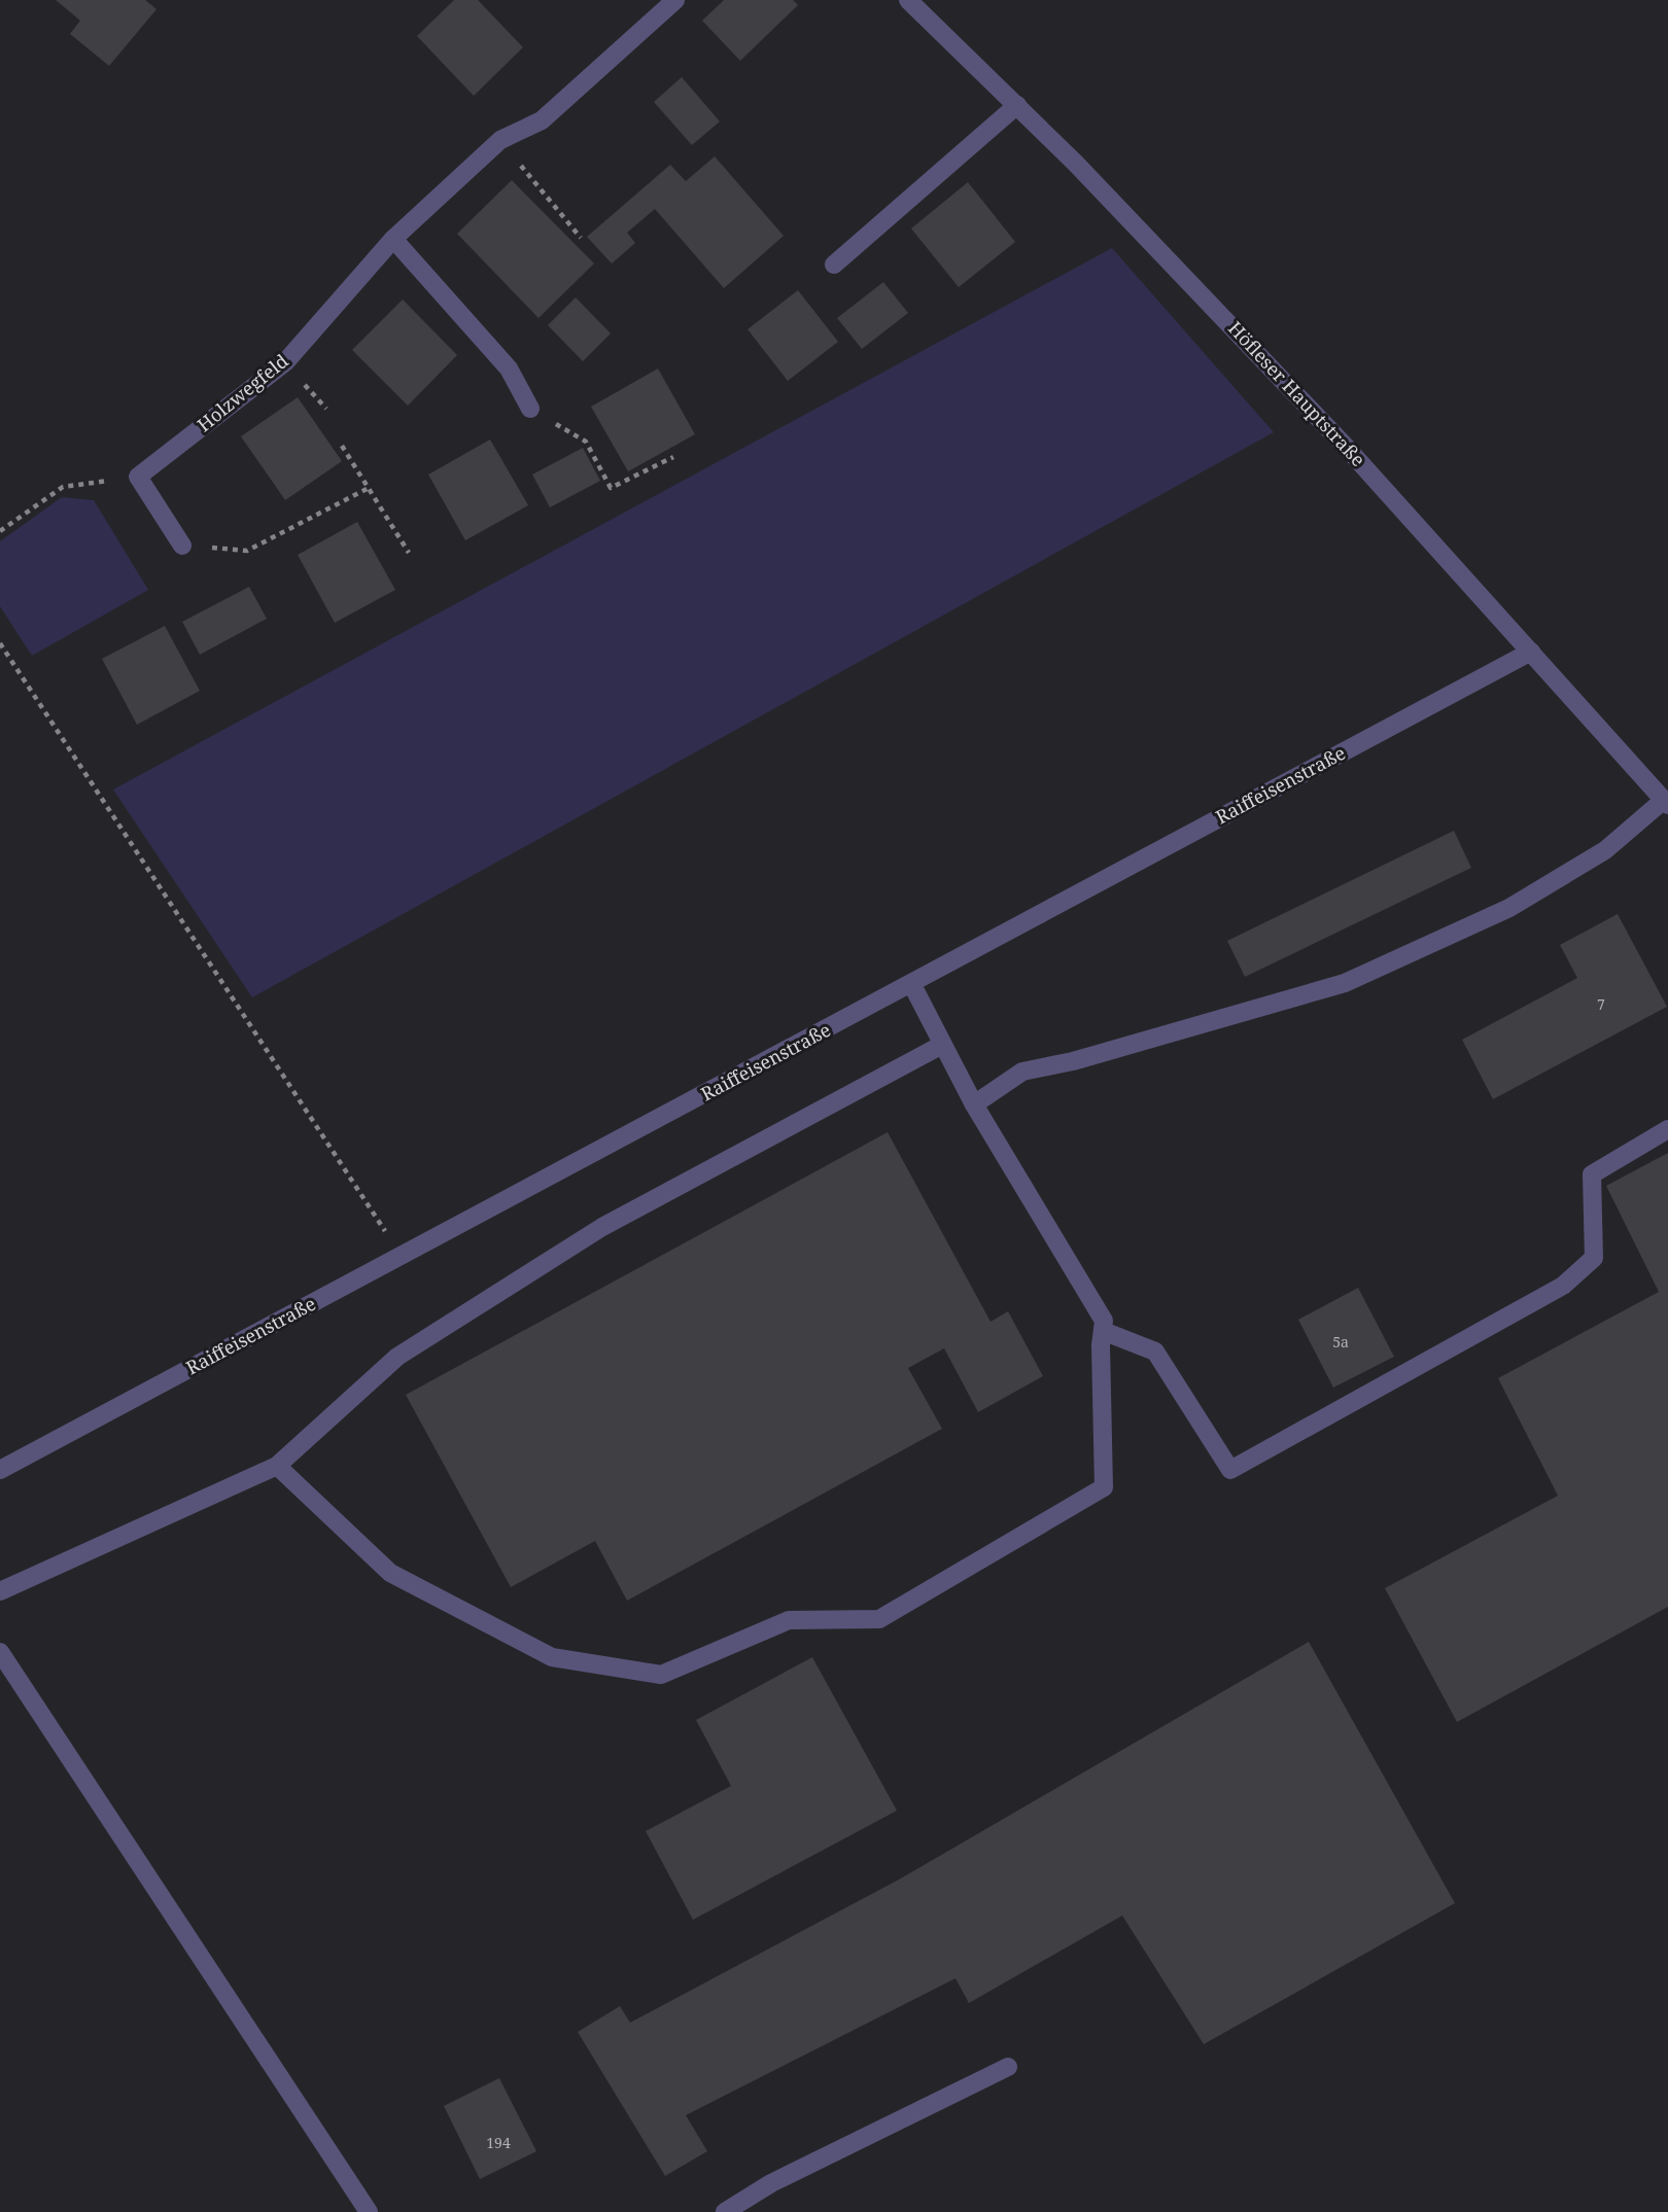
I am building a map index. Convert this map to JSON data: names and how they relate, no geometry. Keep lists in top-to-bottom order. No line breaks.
{"streets":{"street":["Holzwegfeld","Höfleser Hauptstraße","Raiffeisenstraße"]},"crossings":[["Höfleser Hauptstraße","Raiffeisenstraße"]],"house_numbers":["7","5a","194"]}
